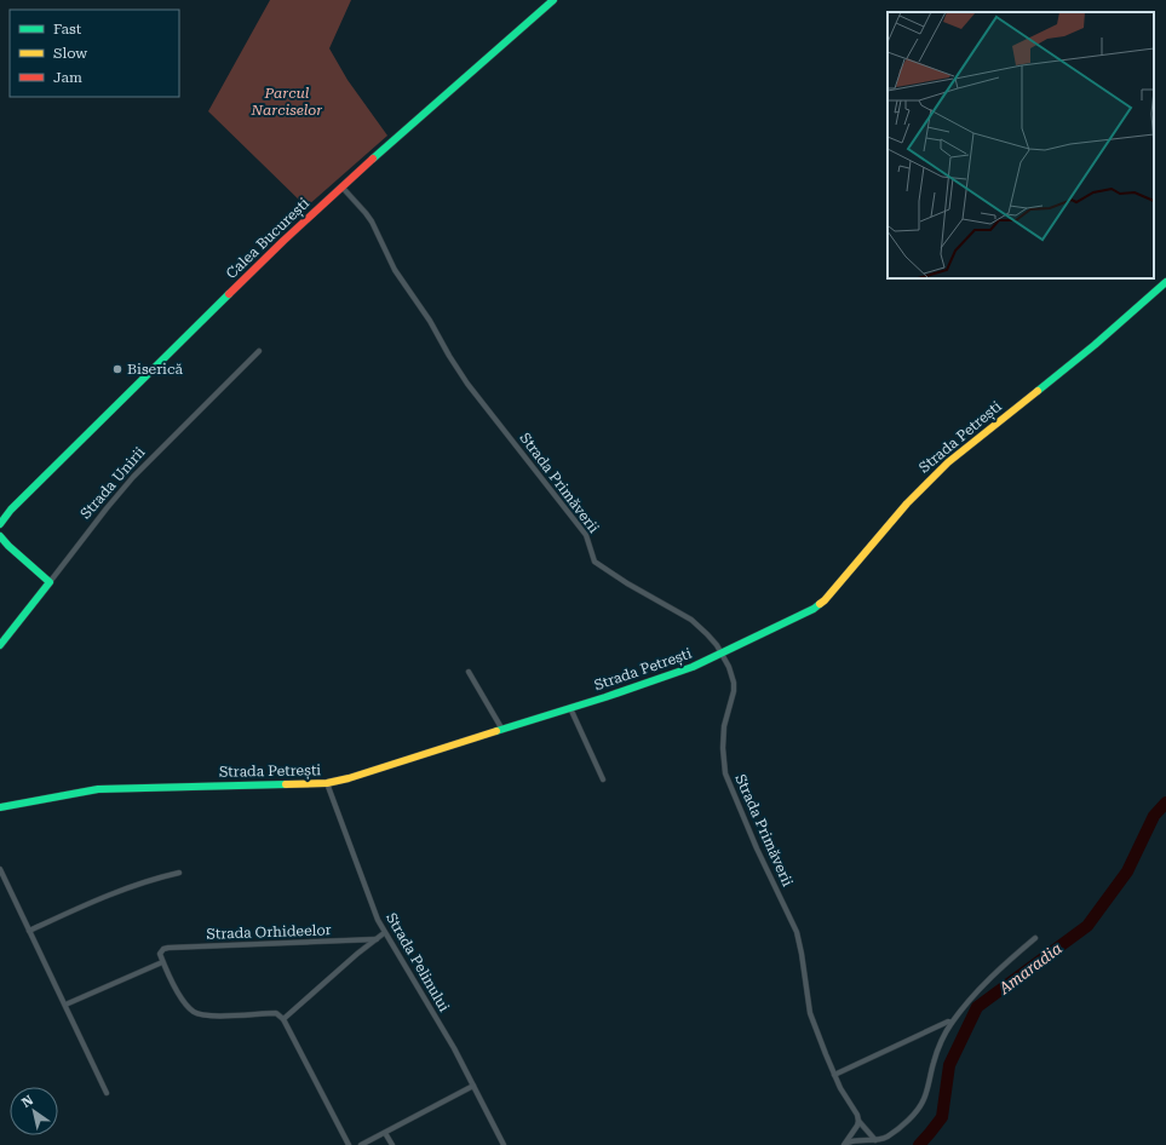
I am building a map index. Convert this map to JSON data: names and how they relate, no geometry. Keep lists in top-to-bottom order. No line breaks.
{"streets":{"street":["Calea București","Strada Petrești","Strada Unirii","Strada Primăverii","Strada Orhideelor","Strada Pelinului"]},"crossings":[["Calea București","Strada Primăverii"],["Strada Petrești","Strada Primăverii"],["Strada Petrești","Strada Pelinului"]],"water":["Amaradia"],"parks":["Parcul Narciselor"],"places":["Biserică"],"legend":["Fast","Slow","Jam"],"north":"top left"}
